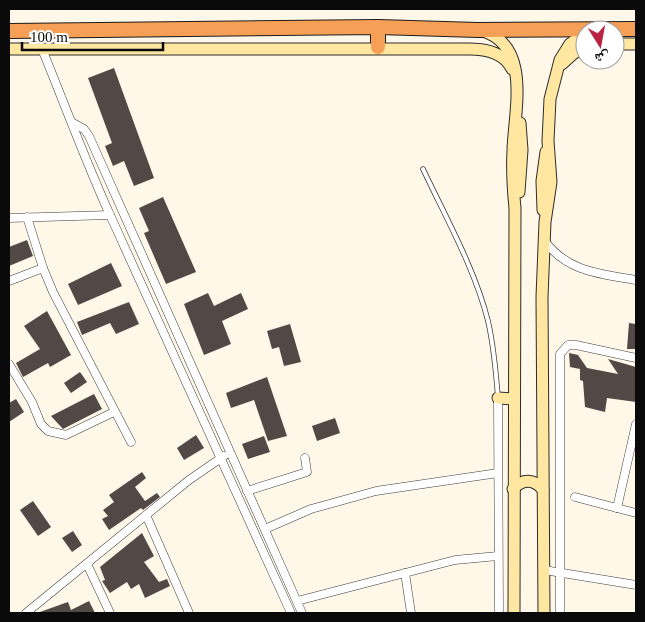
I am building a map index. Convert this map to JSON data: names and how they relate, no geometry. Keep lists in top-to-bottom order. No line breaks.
{"scale_bar":"100 m","north":"bottom"}
